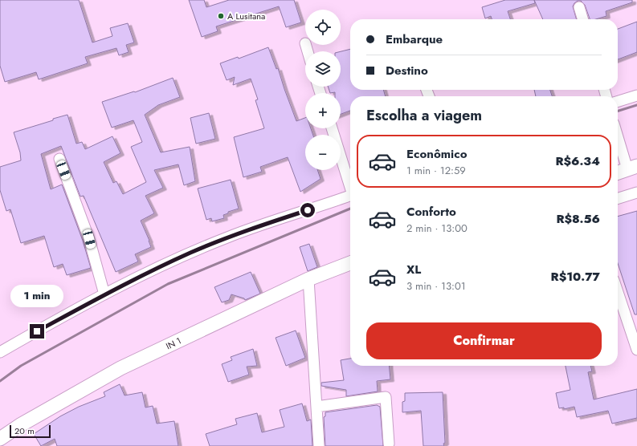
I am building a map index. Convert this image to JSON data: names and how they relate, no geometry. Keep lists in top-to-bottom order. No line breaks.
{"streets":{"street":["IN 1"]},"places":["A Lusitana"],"scale_bar":"20 m","page":{"map_buttons":["+","−"],"banner":["Embarque","Destino"],"heading":"Escolha a viagem","list":[{"name":"Econômico","note":"1 min · 12:59","value":"R$6.34"},{"name":"Conforto","note":"2 min · 13:00","value":"R$8.56"},{"name":"XL","note":"3 min · 13:01","value":"R$10.77"}],"bubble":"1 min","buttons":"Confirmar","scale":"20 m"}}
